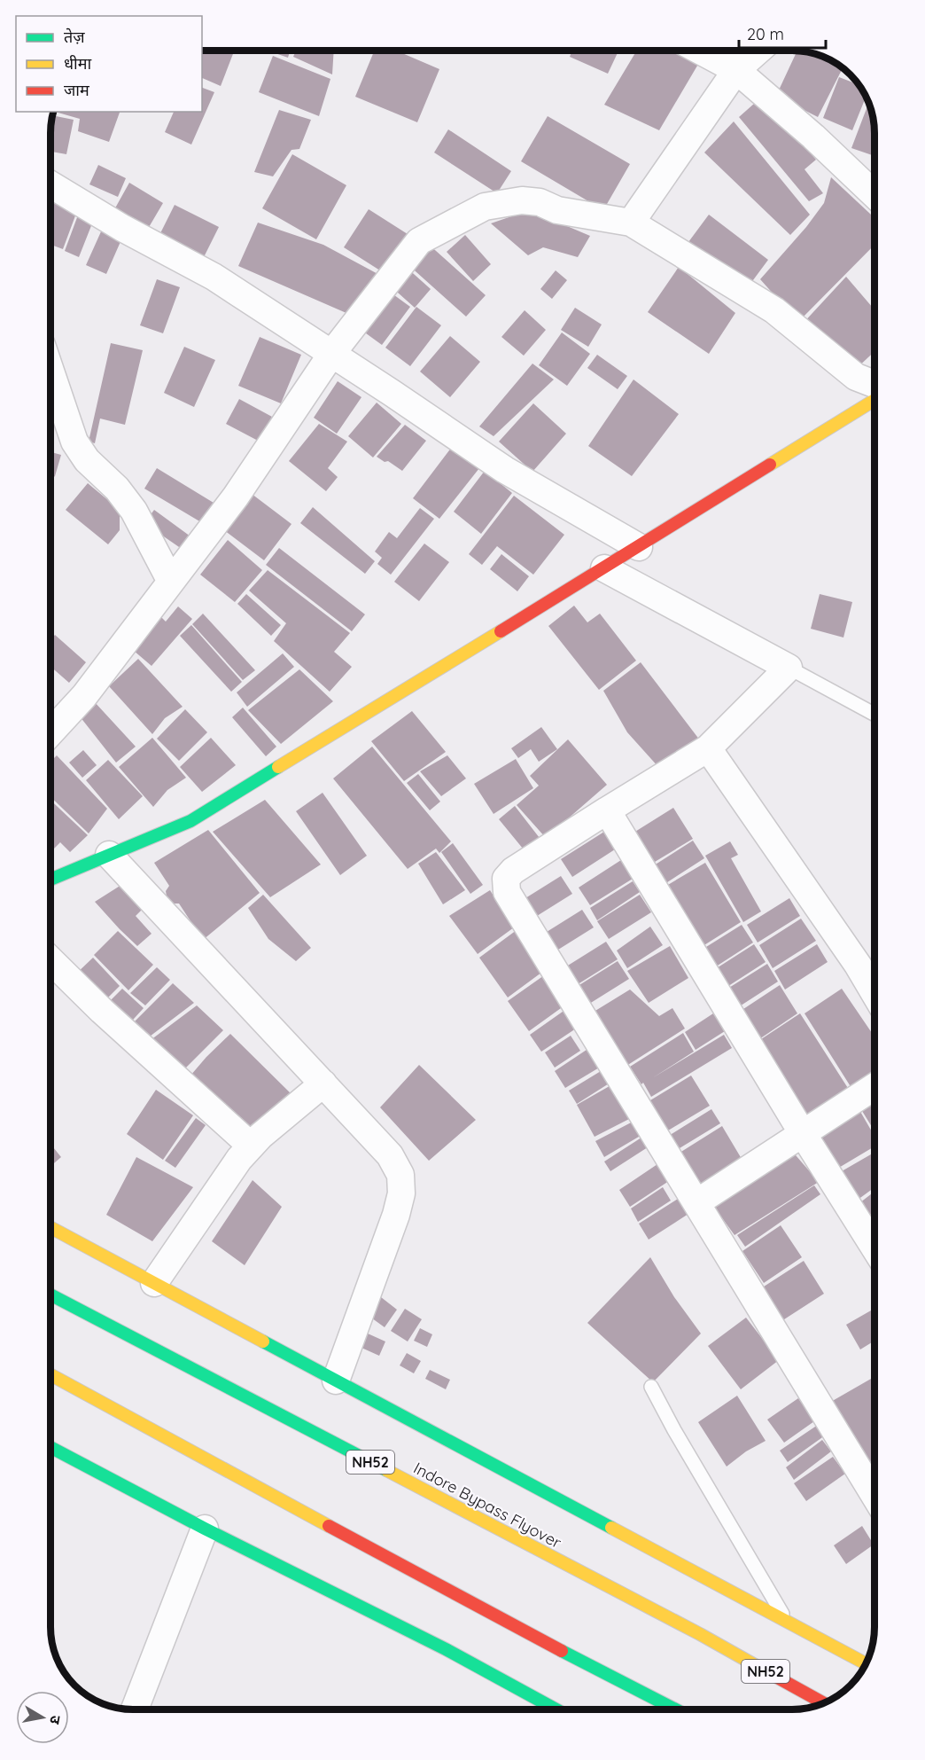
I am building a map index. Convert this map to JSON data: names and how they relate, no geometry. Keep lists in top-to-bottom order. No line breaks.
{"streets":{"main road":["NH52","Indore Bypass Flyover"]},"legend":["तेज़","धीमा","जाम"],"scale_bar":"20 m","north":"right"}
